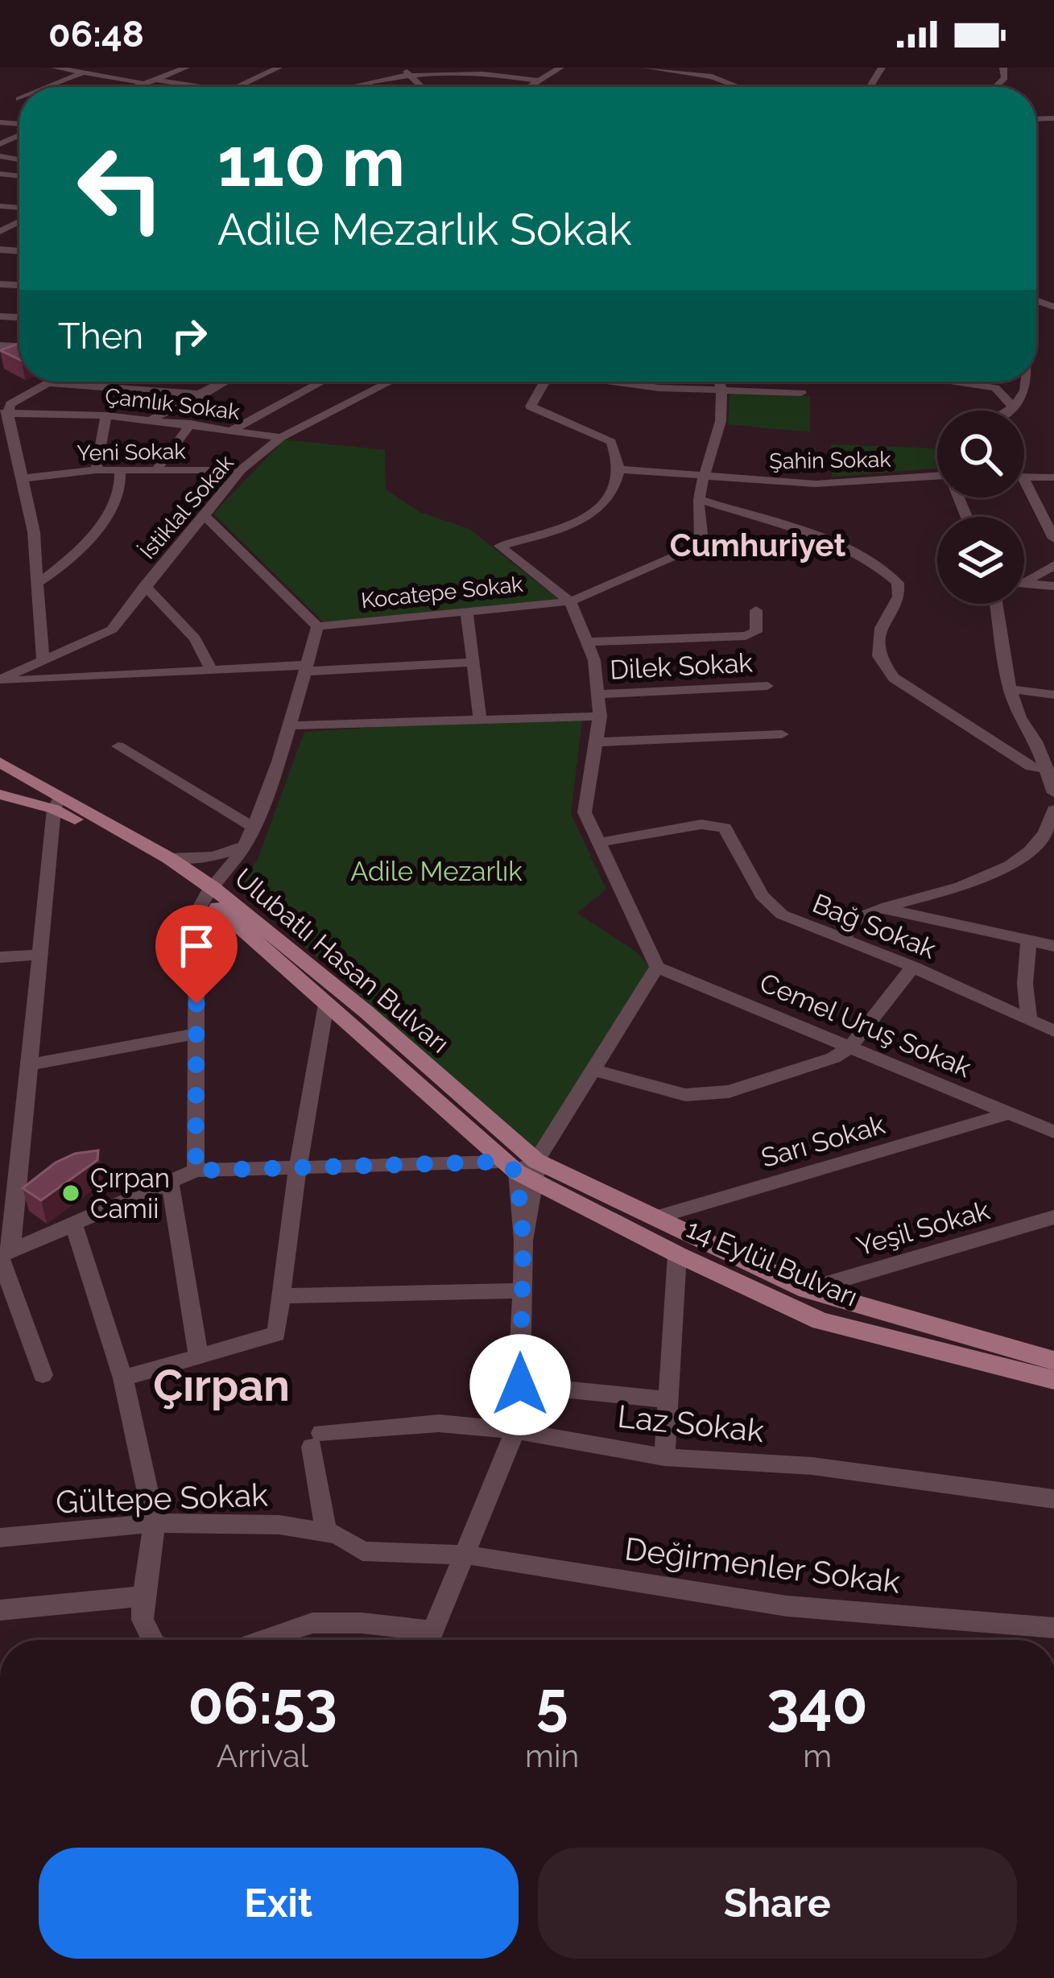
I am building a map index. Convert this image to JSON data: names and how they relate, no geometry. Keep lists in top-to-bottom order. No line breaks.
{"streets":{"main road":["Ulubatlı Hasan Bulvarı","14 Eylül Bulvarı"],"street":["Çamlık Sokak","Yeni Sokak","Şahin Sokak","İstiklal Sokak","Kocatepe Sokak","Dilek Sokak","Bağ Sokak","Cemel Uruş Sokak","Sarı Sokak","Yeşil Sokak","Laz Sokak","Gültepe Sokak","Değirmenler Sokak"]},"crossings":[["Çamlık Sokak","İstiklal Sokak"],["Yeni Sokak","İstiklal Sokak"],["Ulubatlı Hasan Bulvarı","14 Eylül Bulvarı"],["Cemel Uruş Sokak","Sarı Sokak"],["Sarı Sokak","14 Eylül Bulvarı"],["Yeşil Sokak","14 Eylül Bulvarı"],["Laz Sokak","Gültepe Sokak"],["Gültepe Sokak","Değirmenler Sokak"]],"districts":["Cumhuriyet","Çırpan"],"parks":["Adile Mezarlık"],"places":["Çırpan Camii"],"page":{"status":"06:48","turn":["110 m","Adile Mezarlık Sokak"],"then":"Then","eta":["06:53","Arrival","5","min","340","m"],"buttons":["Exit","Share"]}}
